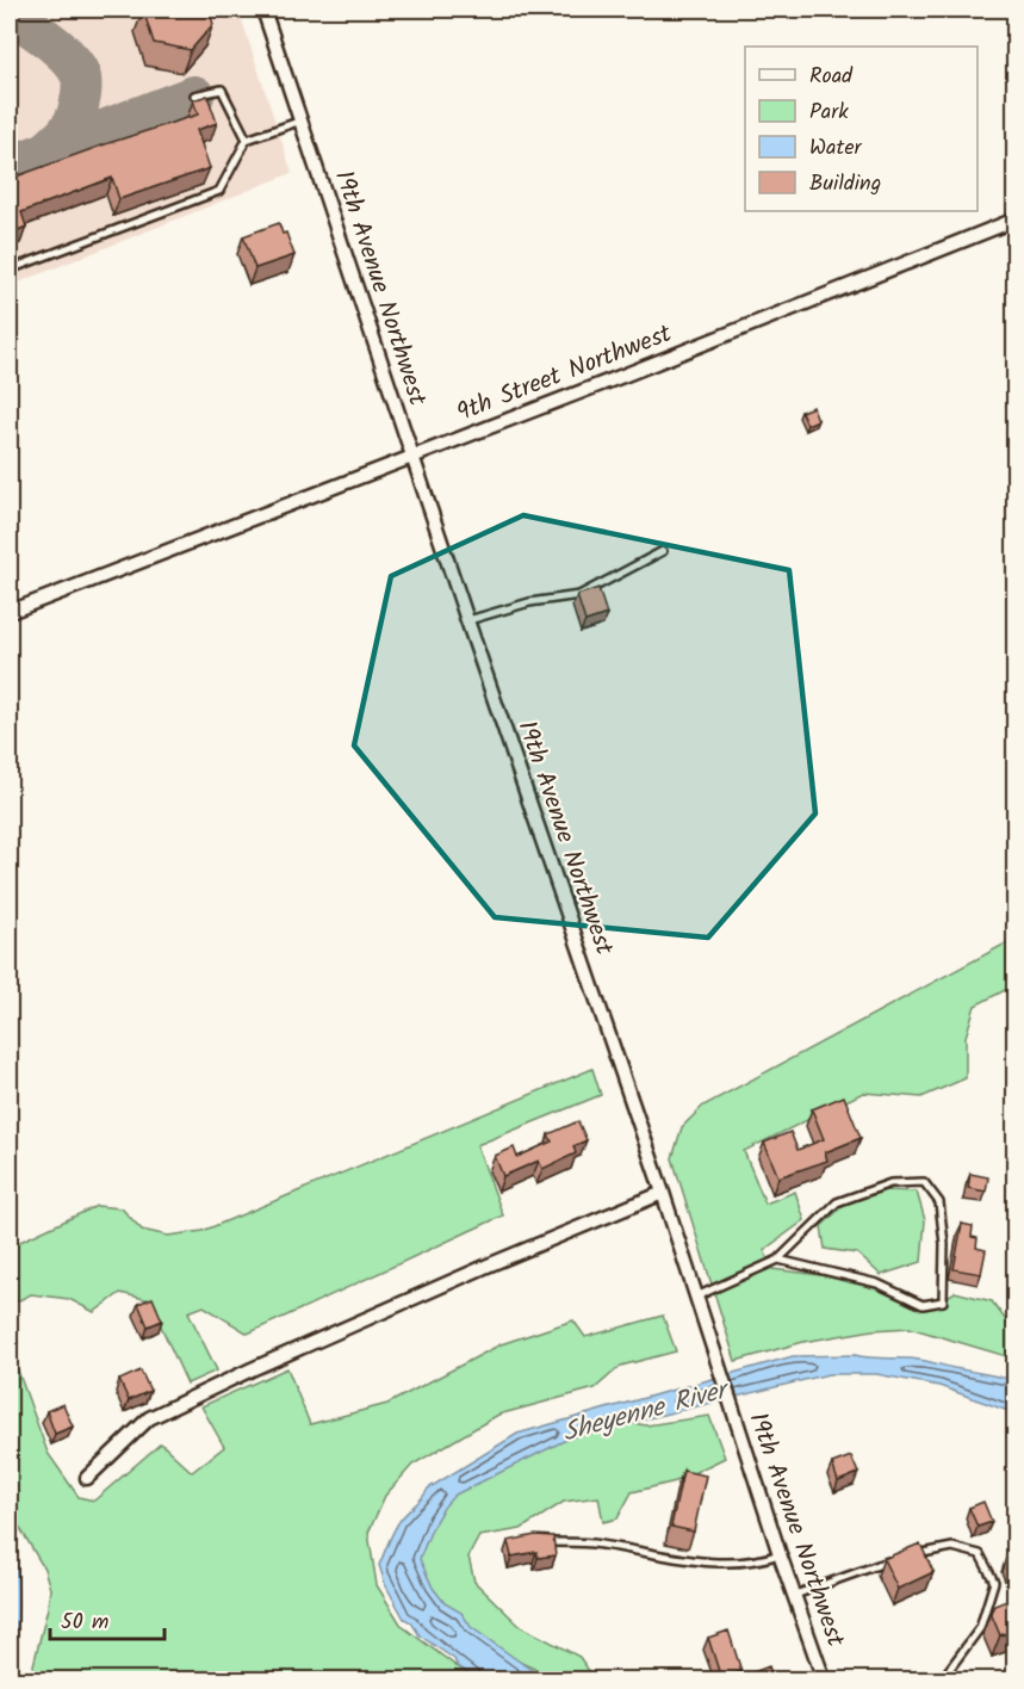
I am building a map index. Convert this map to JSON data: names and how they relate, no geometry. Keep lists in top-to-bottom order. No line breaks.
{"streets":{"street":["19th Avenue Northwest","9th Street Northwest"]},"crossings":[["19th Avenue Northwest","9th Street Northwest"]],"water":["Sheyenne River"],"legend":["Road","Park","Water","Building"],"scale_bar":"50 m"}
